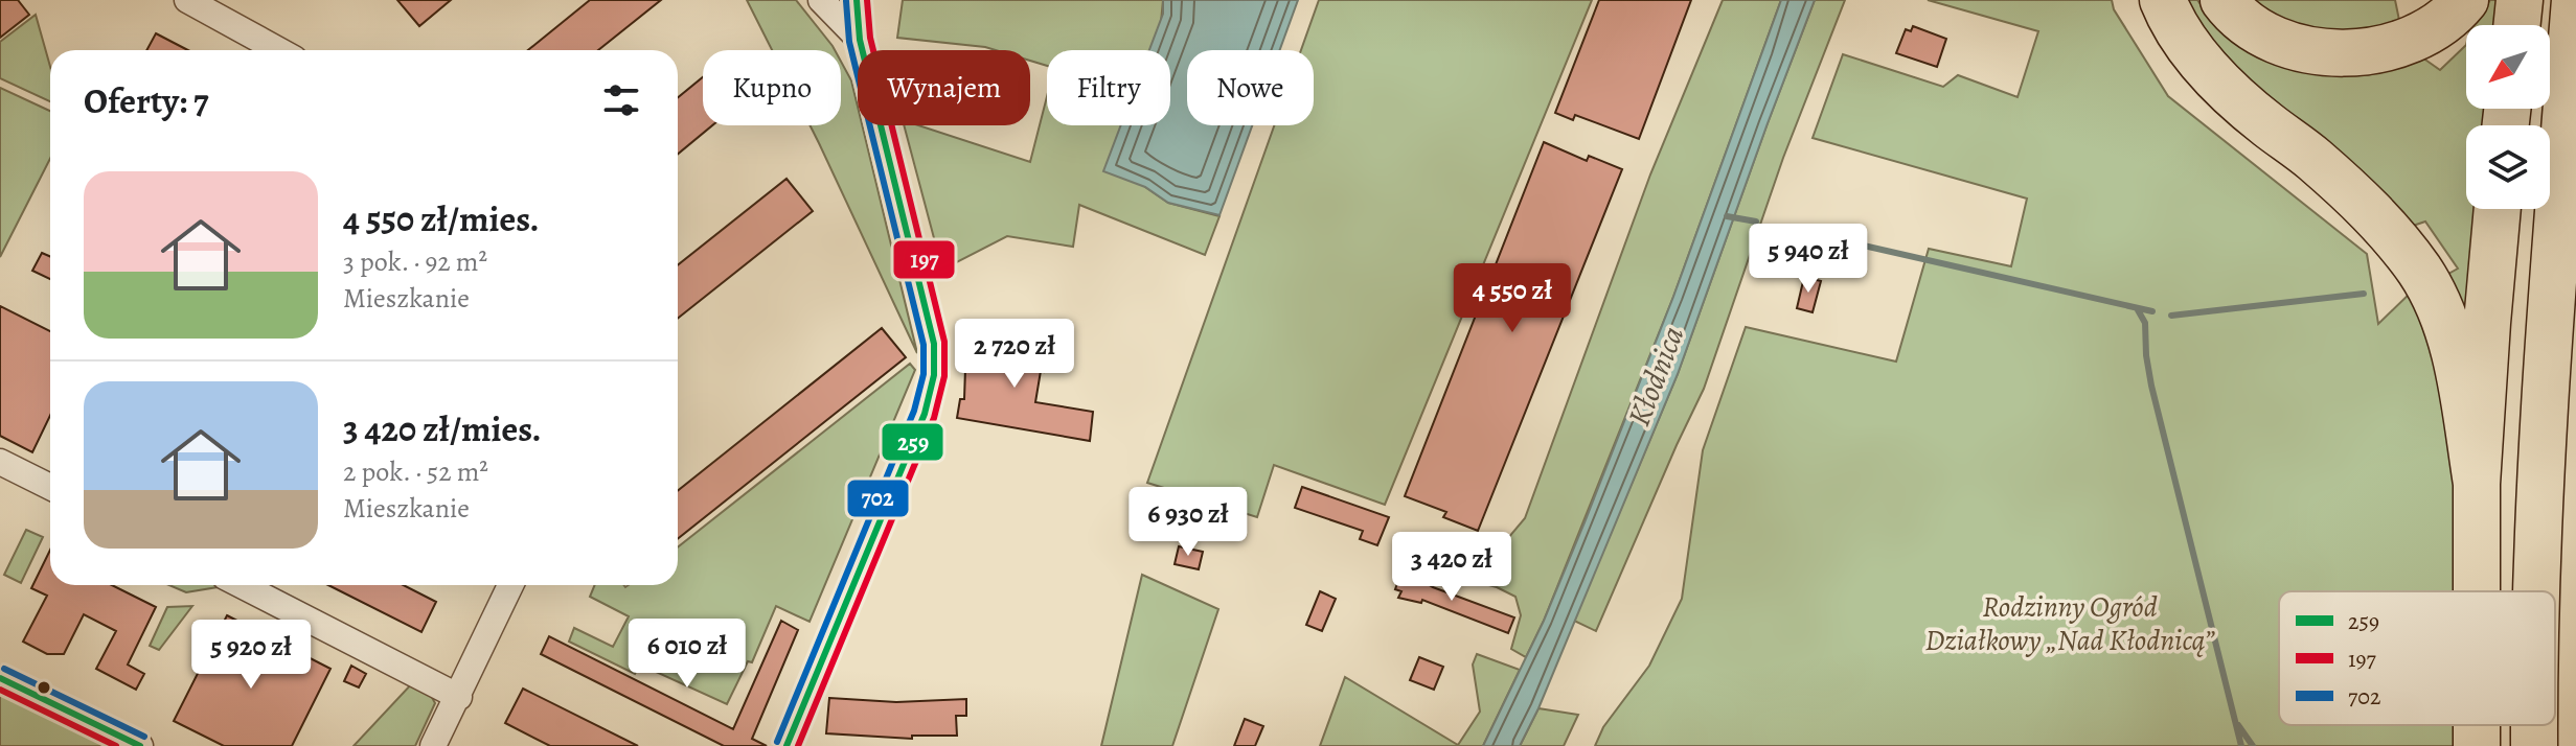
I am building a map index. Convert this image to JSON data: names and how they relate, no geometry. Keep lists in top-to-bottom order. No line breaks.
{"water":["Kłodnica"],"parks":["Rodzinny Ogród Działkowy „Nad Kłodnicą”"],"lines":["transit line 259","transit line 197","transit line 702"],"legend":["259","197","702"],"north":"bottom left","page":{"chip":["Kupno","Wynajem","Filtry","Nowe"],"heading":"Oferty: 7","list":[{"name":"4 550 zł/mies.","note":"3 pok. · 92 m² · Mieszkanie"},{"name":"3 420 zł/mies.","note":"2 pok. · 52 m² · Mieszkanie"}],"price":["5 940 zł","4 550 zł","2 720 zł","6 930 zł","3 420 zł","6 010 zł","5 920 zł"]}}
